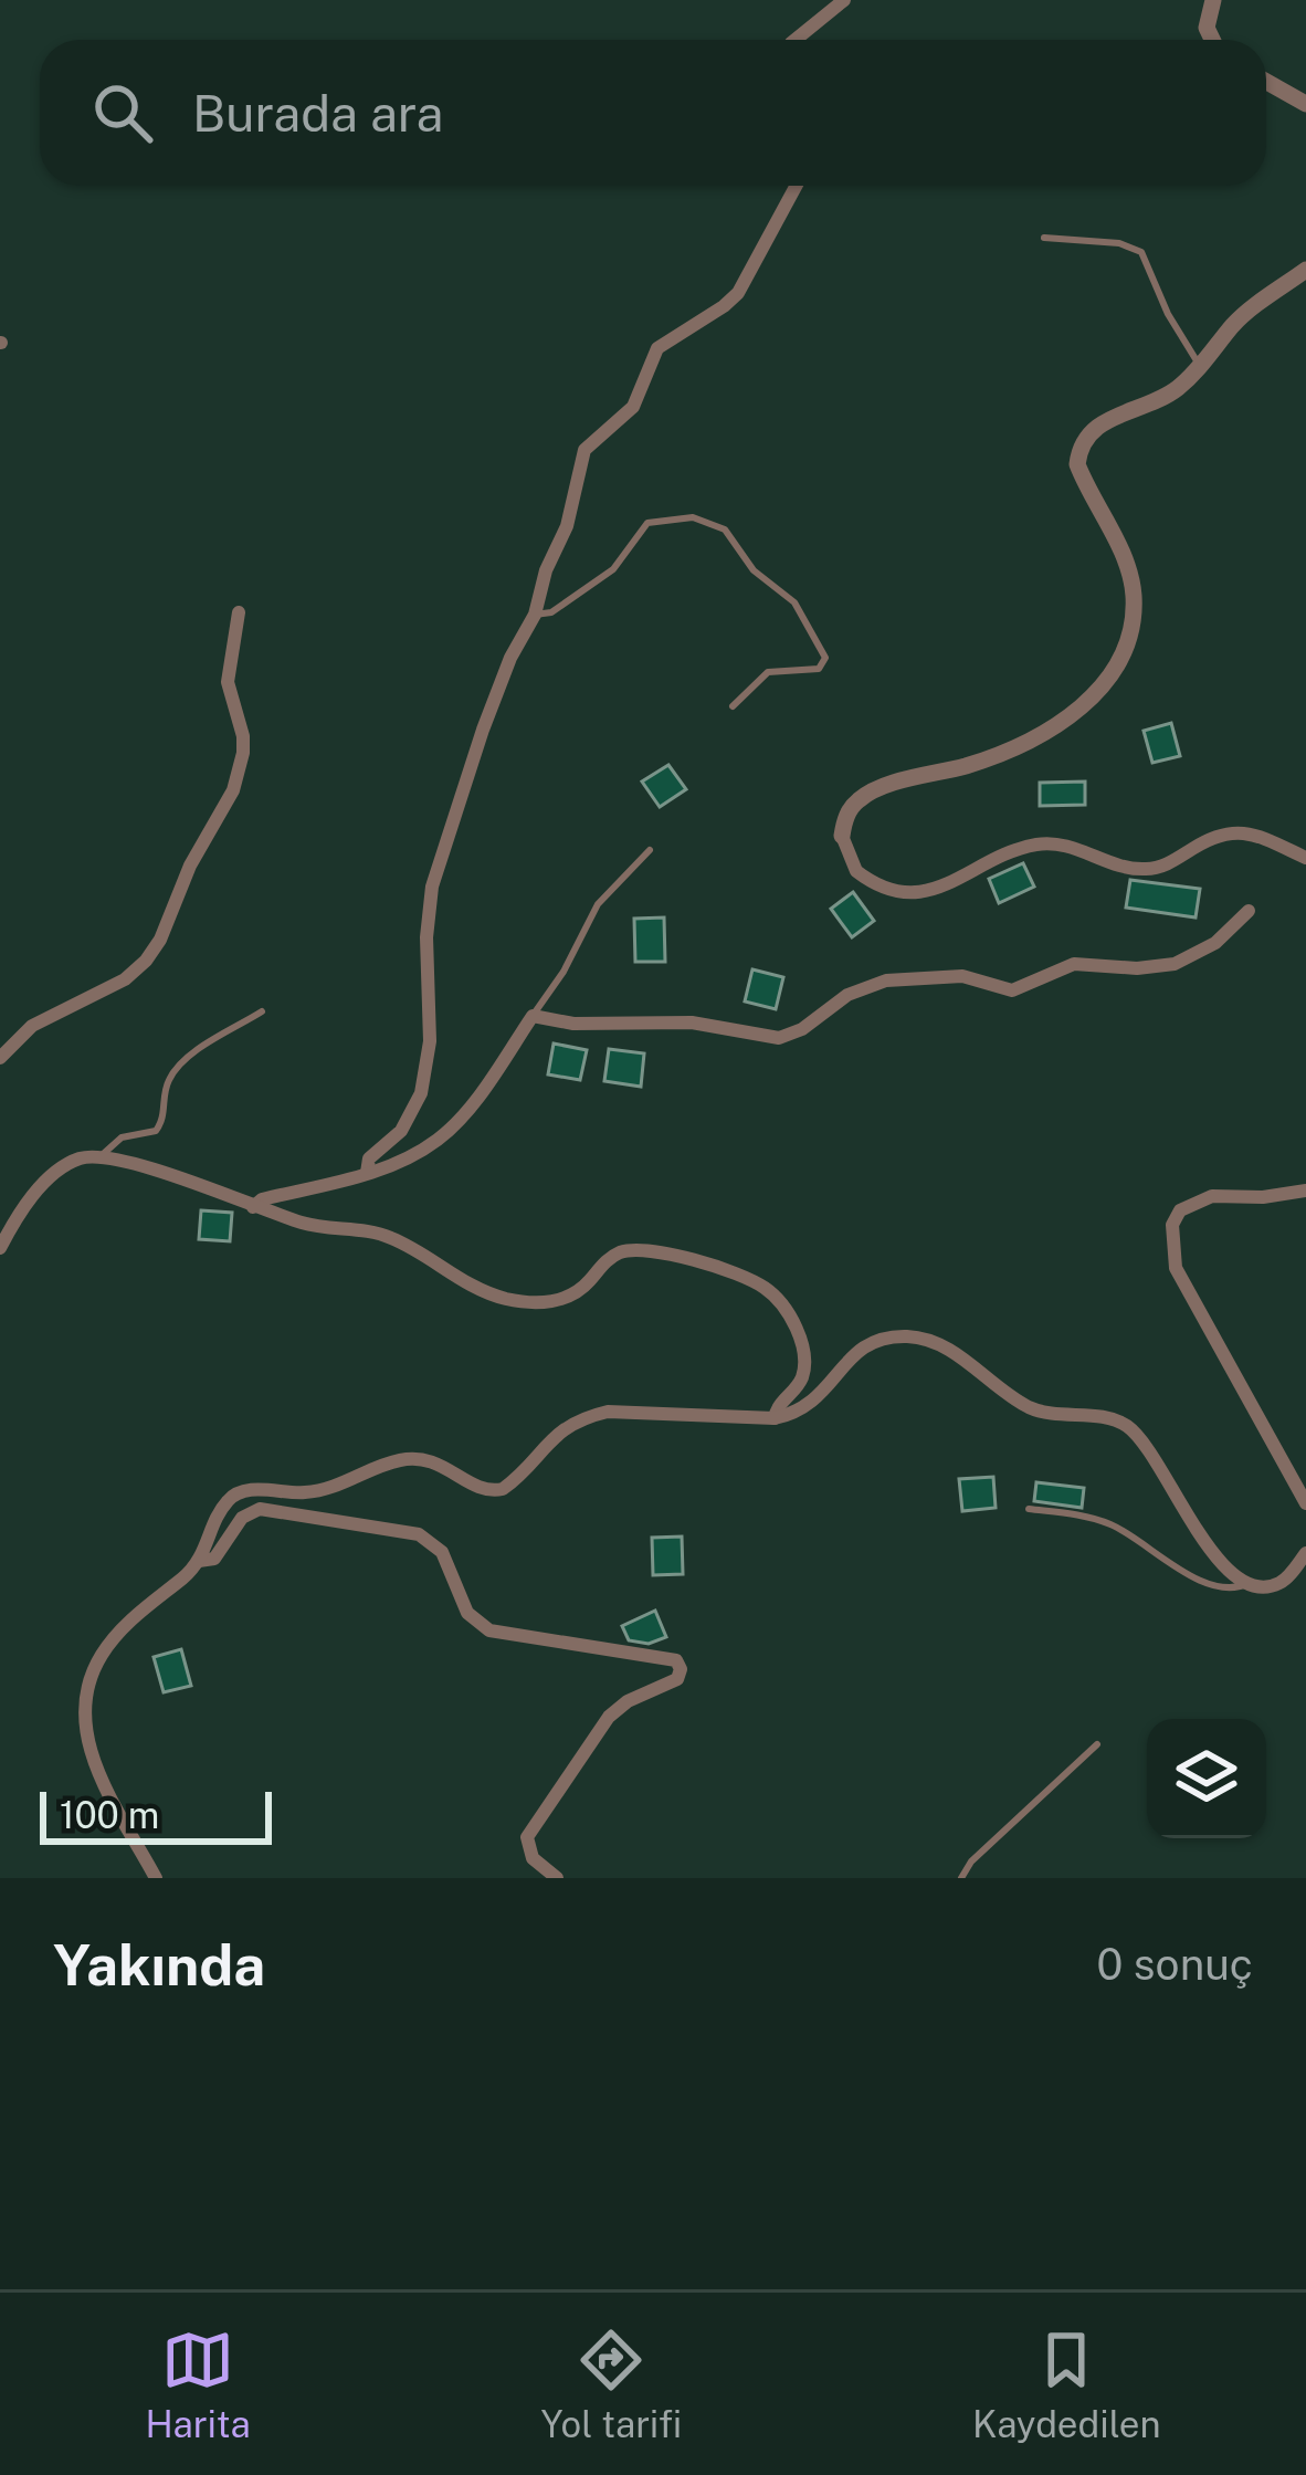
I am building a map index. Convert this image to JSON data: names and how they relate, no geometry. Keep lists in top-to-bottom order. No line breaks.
{"scale_bar":"100 m","page":{"search":"Burada ara","scale":"100 m","heading":["Yakında","0 sonuç"],"nav":["Harita","Yol tarifi","Kaydedilen"]}}
